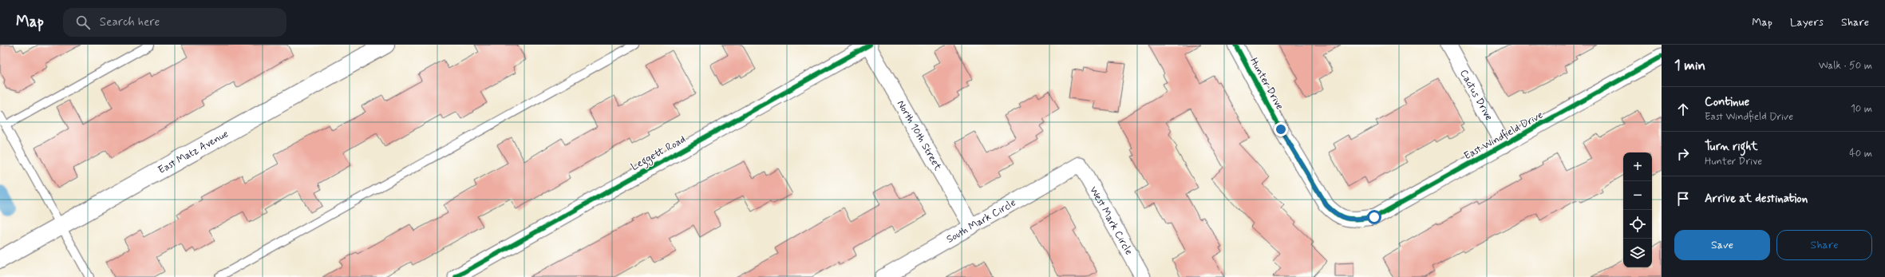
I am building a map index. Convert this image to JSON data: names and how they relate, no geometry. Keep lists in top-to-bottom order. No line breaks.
{"streets":{"street":["Hunter Drive","Cactus Drive","North 10th Street","East Windfield Drive","East Matz Avenue","Leggett Road","South Mark Circle","West Mark Circle"]},"crossings":[["Hunter Drive","East Windfield Drive"],["Cactus Drive","East Windfield Drive"],["North 10th Street","Leggett Road"],["North 10th Street","South Mark Circle"],["South Mark Circle","West Mark Circle"]],"page":{"header":"Map","search":"Search here","nav":["Map","Layers","Share"],"heading":["1 min","Walk · 50 m"],"list":[["Continue","East Windfield Drive","10 m"],["Turn right","Hunter Drive","40 m"],"Arrive at destination"],"map_buttons":["+","−"],"buttons":["Save","Share"]}}
